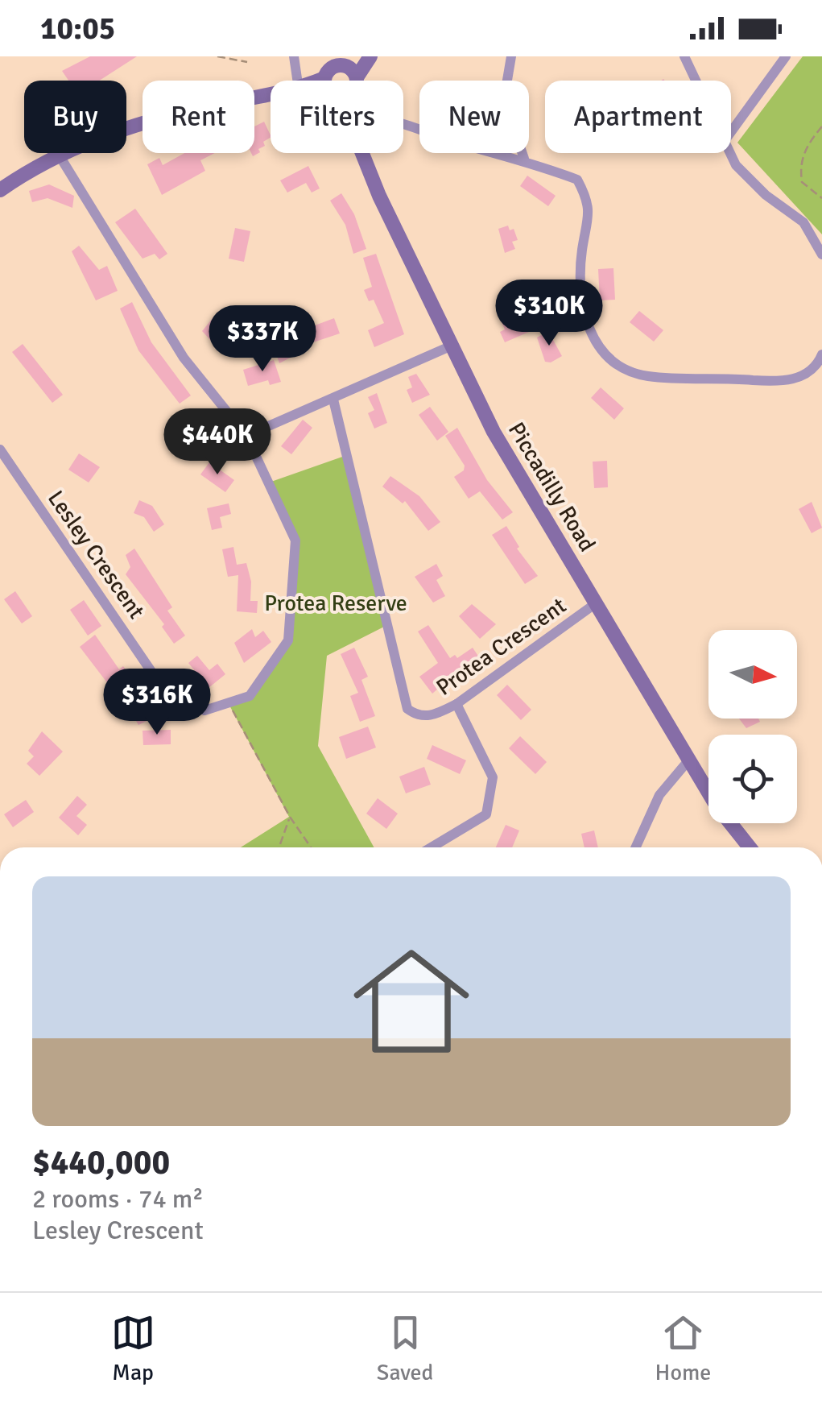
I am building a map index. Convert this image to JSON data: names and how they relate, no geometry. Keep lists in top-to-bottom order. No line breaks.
{"streets":{"main road":["Piccadilly Road"],"street":["Lesley Crescent","Protea Crescent"]},"crossings":[["Piccadilly Road","Protea Crescent"]],"parks":["Protea Reserve"],"north":"right","page":{"status":"10:05","chip":["Buy","Rent","Filters","New","Apartment"],"price":["$310K","$337K","$440K","$316K"],"list":[{"name":"$440,000","note":"2 rooms · 74 m² · Lesley Crescent"}],"tabs":["Map","Saved","Home"]}}
